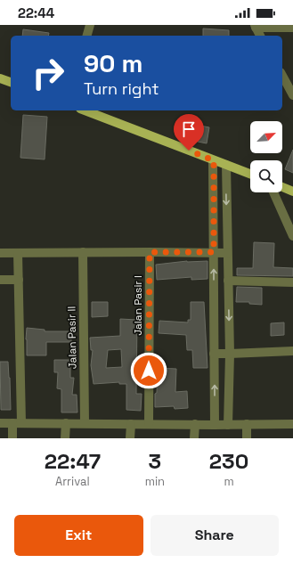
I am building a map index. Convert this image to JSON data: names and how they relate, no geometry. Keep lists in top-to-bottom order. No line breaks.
{"streets":{"street":["Jalan Pasir I","Jalan Pasir II"]},"north":"top right","page":{"status":"22:44","turn":["90 m","Turn right"],"eta":["22:47","Arrival","3","min","230","m"],"buttons":["Exit","Share"]}}
